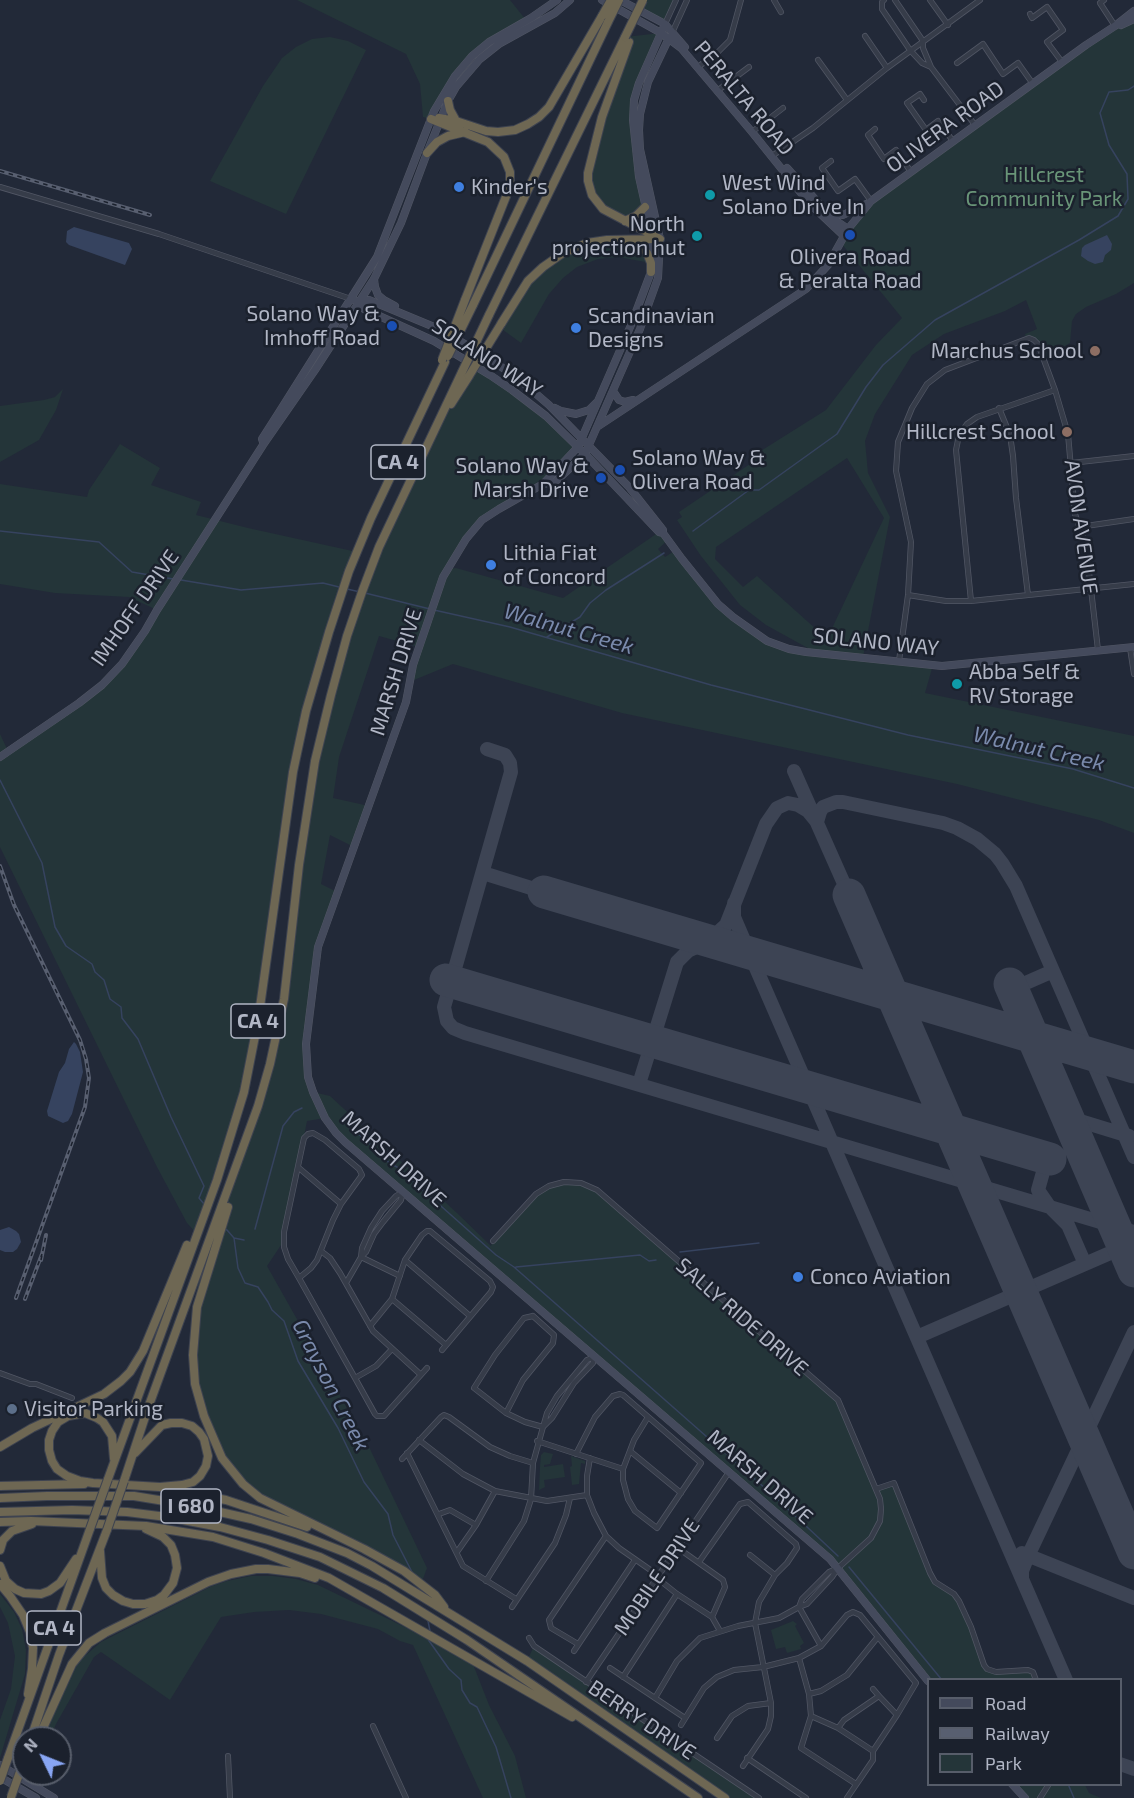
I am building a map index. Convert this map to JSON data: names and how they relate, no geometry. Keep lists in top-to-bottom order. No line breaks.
{"streets":{"highway":["CA 4","I 680"],"street":["PERALTA ROAD","OLIVERA ROAD","SOLANO WAY","AVON AVENUE","IMHOFF DRIVE","MARSH DRIVE","SALLY RIDE DRIVE","MOBILE DRIVE","BERRY DRIVE"]},"crossings":[["PERALTA ROAD","OLIVERA ROAD"],["PERALTA ROAD","CA 4"],["SOLANO WAY","AVON AVENUE"],["SOLANO WAY","IMHOFF DRIVE"],["SOLANO WAY","MARSH DRIVE"],["MARSH DRIVE","SALLY RIDE DRIVE"],["MARSH DRIVE","MOBILE DRIVE"],["MOBILE DRIVE","BERRY DRIVE"]],"water":["Walnut Creek","Grayson Creek"],"parks":["Hillcrest Community Park"],"places":["Kinder's","West Wind Solano Drive In","Olivera Road & Peralta Road","North projection hut","Solano Way & Imhoff Road","Scandinavian Designs","Marchus School","Hillcrest School","Solano Way & Olivera Road","Solano Way & Marsh Drive","Lithia Fiat of Concord","Abba Self & RV Storage","Conco Aviation","Visitor Parking"],"legend":["Road","Railway","Park"],"north":"top left"}
